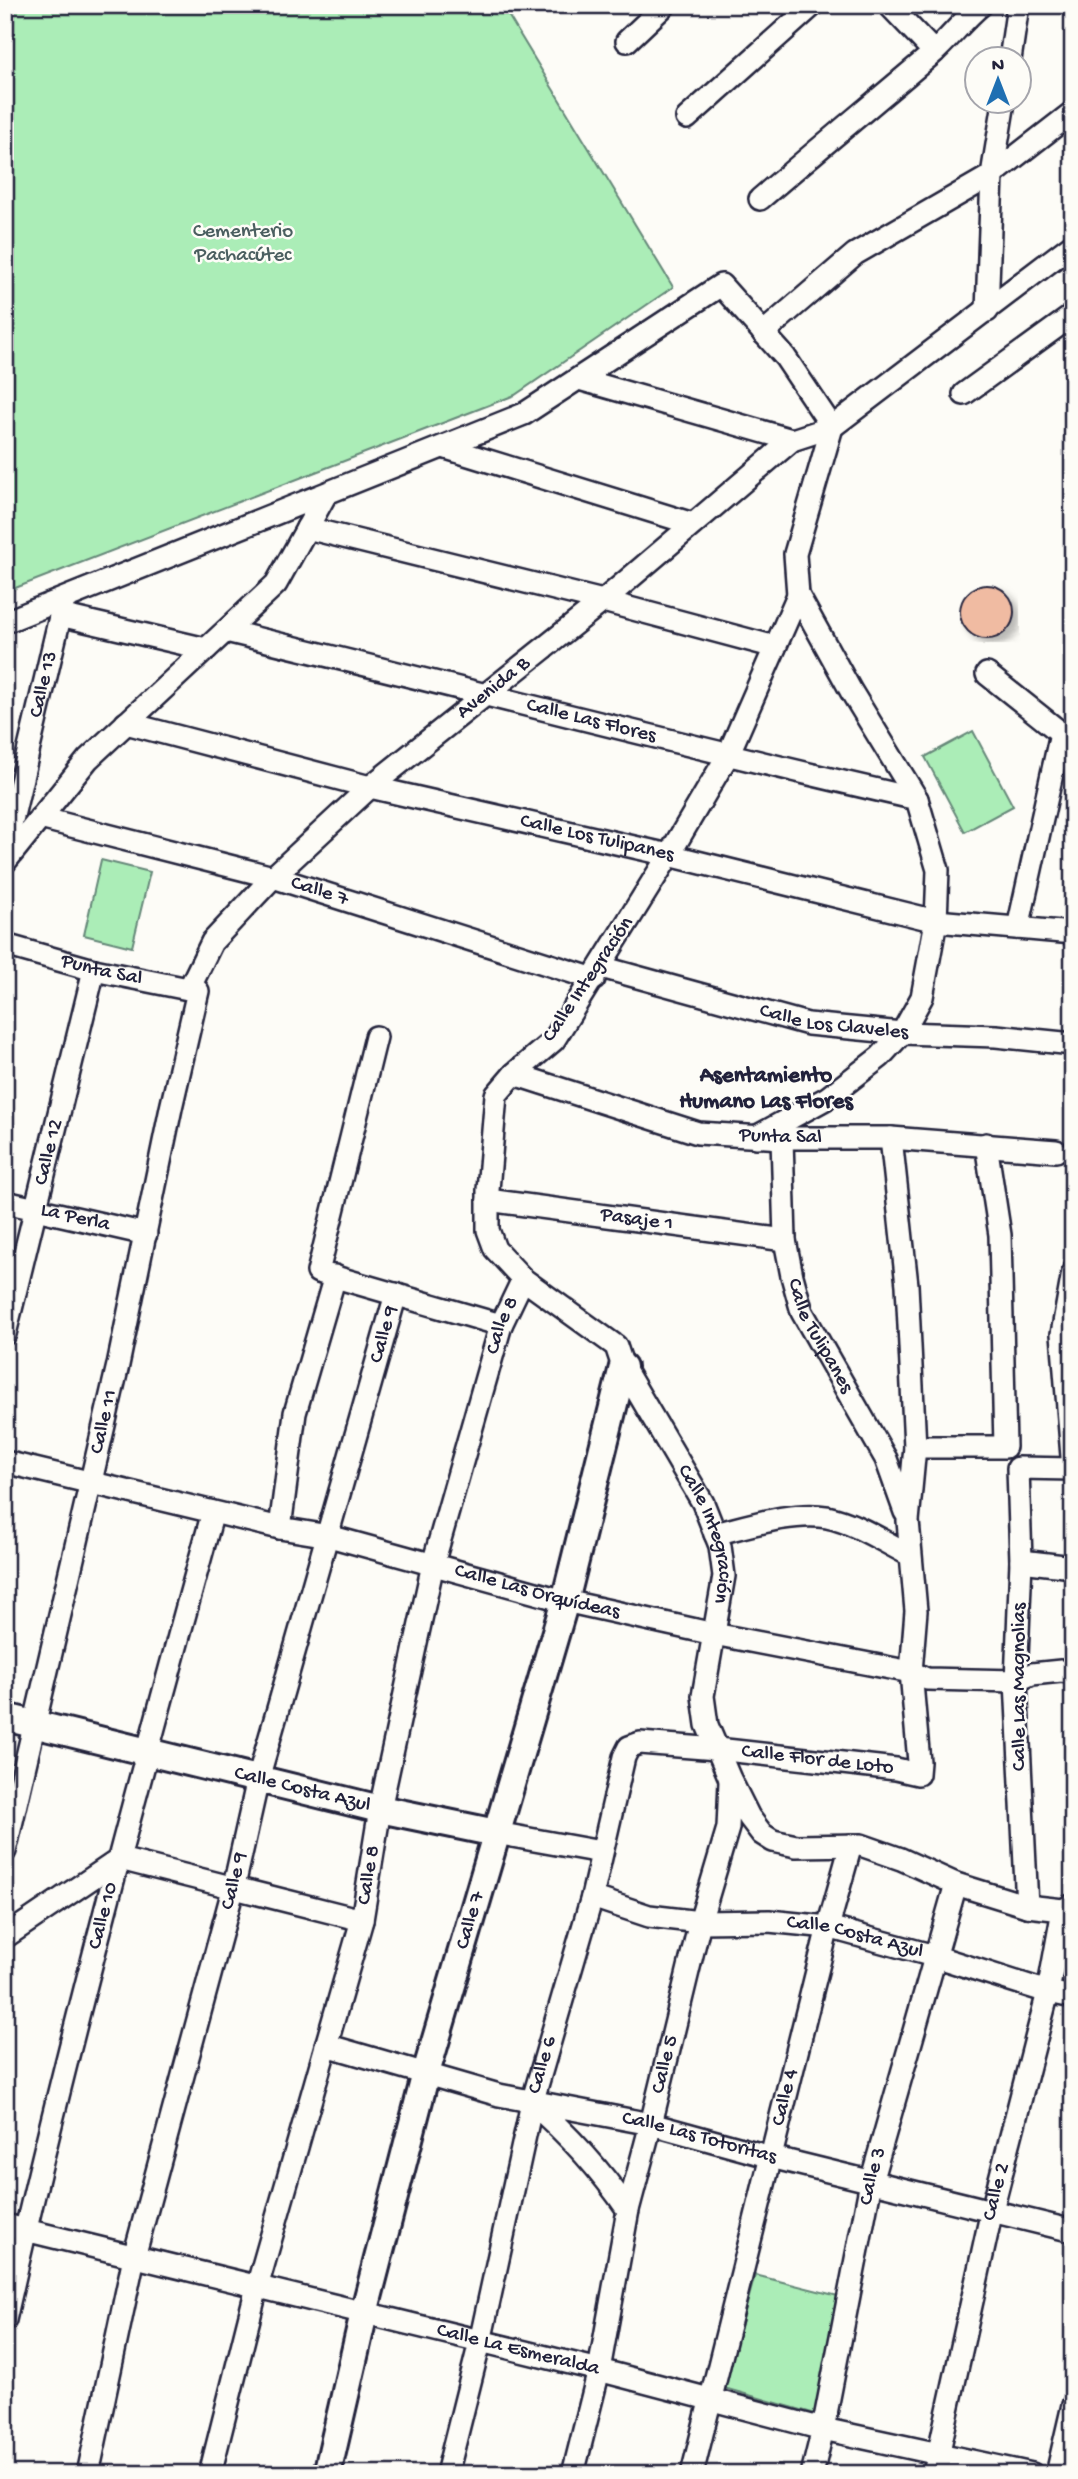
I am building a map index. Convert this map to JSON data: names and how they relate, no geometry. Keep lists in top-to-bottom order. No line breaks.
{"streets":{"street":["Calle 13","Avenida B","Calle Las Flores","Calle Los Tulipanes","Calle 7","Punta Sal","Calle Integración","Calle Los Claveles","Calle 12","La Perla","Pasaje 1","Calle 8","Calle 9","Calle Tulipanes","Calle 11","Calle Las Orquídeas","Calle Las Magnolias","Calle Flor de Loto","Calle Costa Azul","Calle 10","Calle 5","Calle 6","Calle 4","Calle Las Totoritas","Calle 3","Calle 2","Calle La Esmeralda"]},"crossings":[["Avenida B","Calle Las Flores"],["Avenida B","Calle Los Tulipanes"],["Avenida B","Calle 7"],["Avenida B","Punta Sal"],["Avenida B","Calle Integración"],["Avenida B","Calle 11"],["Calle Las Flores","Calle Integración"],["Calle Los Tulipanes","Calle Integración"],["Calle 7","Calle Integración"],["Calle 7","Calle Los Claveles"],["Calle 7","Calle Las Orquídeas"],["Calle 7","Calle Costa Azul"],["Calle 7","Calle Las Totoritas"],["Calle 7","Calle La Esmeralda"],["Punta Sal","Calle Integración"],["Punta Sal","Calle 12"],["Punta Sal","Calle Tulipanes"],["Punta Sal","Calle 11"],["Calle Integración","Calle Los Claveles"],["Calle Integración","Pasaje 1"],["Calle Integración","Calle 8"],["Calle Integración","Calle Las Orquídeas"],["Calle Integración","Calle Las Magnolias"],["Calle Integración","Calle Flor de Loto"],["Calle Integración","Calle 5"],["Calle Integración","Calle 6"],["Calle Integración","Calle 4"],["Calle Integración","Calle 3"],["Calle Integración","Calle 2"],["Calle 12","La Perla"],["La Perla","Calle 11"],["Pasaje 1","Calle Tulipanes"],["Calle 8","Calle Las Orquídeas"],["Calle 8","Calle Costa Azul"],["Calle 8","Calle Las Totoritas"],["Calle 8","Calle La Esmeralda"],["Calle 9","Calle Las Orquídeas"],["Calle 9","Calle Costa Azul"],["Calle 9","Calle La Esmeralda"],["Calle Tulipanes","Calle Las Orquídeas"],["Calle Tulipanes","Calle Flor de Loto"],["Calle 11","Calle Las Orquídeas"],["Calle 11","Calle Costa Azul"],["Calle Las Orquídeas","Calle Las Magnolias"],["Calle Las Orquídeas","Calle 10"],["Calle Flor de Loto","Calle 6"],["Calle Costa Azul","Calle 10"],["Calle Costa Azul","Calle 5"],["Calle Costa Azul","Calle 6"],["Calle Costa Azul","Calle 4"],["Calle Costa Azul","Calle 3"],["Calle Costa Azul","Calle 2"],["Calle 10","Calle La Esmeralda"],["Calle 5","Calle Las Totoritas"],["Calle 5","Calle La Esmeralda"],["Calle 6","Calle Las Totoritas"],["Calle 6","Calle La Esmeralda"],["Calle 4","Calle Las Totoritas"],["Calle 4","Calle La Esmeralda"],["Calle Las Totoritas","Calle 3"],["Calle Las Totoritas","Calle 2"],["Calle 3","Calle La Esmeralda"],["Calle 2","Calle La Esmeralda"]],"districts":["Asentamiento Humano Las Flores"],"parks":["Cementerio Pachacútec"],"north":"top"}
